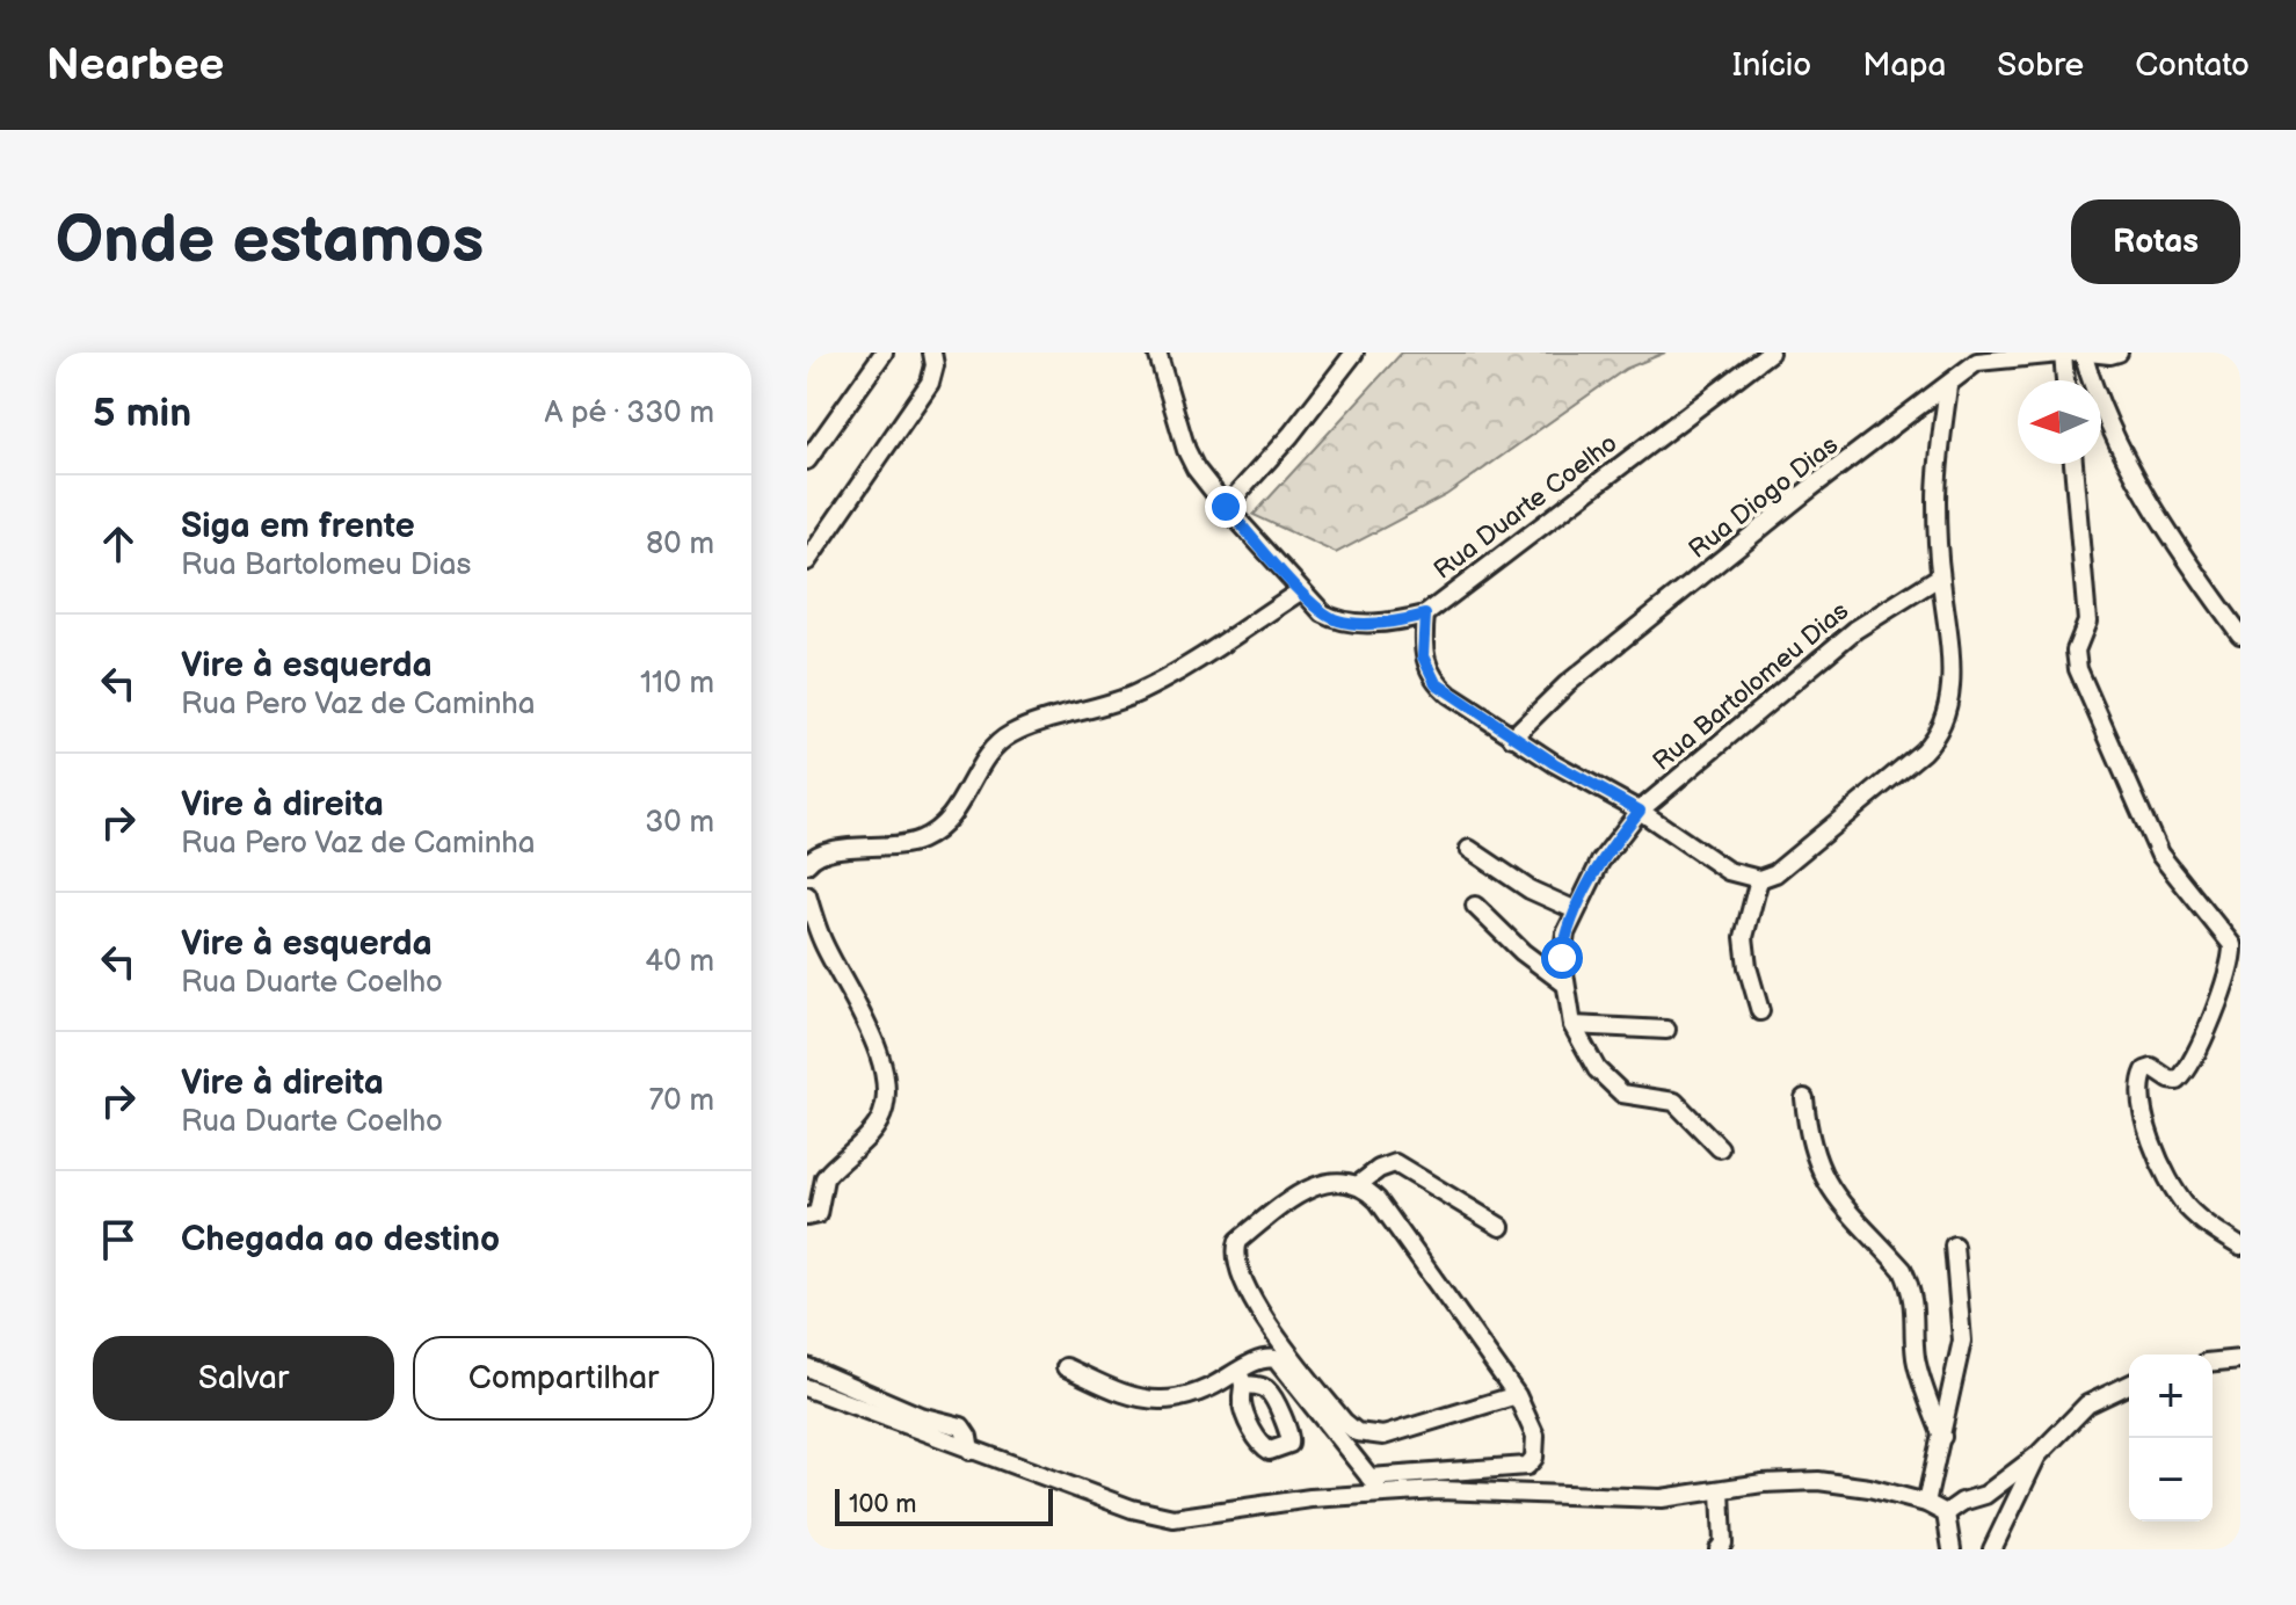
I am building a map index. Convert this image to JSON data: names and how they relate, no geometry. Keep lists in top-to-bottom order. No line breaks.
{"streets":{"street":["Rua Diogo Dias","Rua Duarte Coelho","Rua Bartolomeu Dias"]},"scale_bar":"100 m","north":"left","page":{"header":"Nearbee","nav":["Início","Mapa","Sobre","Contato"],"buttons":["Rotas",["Salvar","Compartilhar"]],"title":"Onde estamos","heading":["5 min","A pé · 330 m"],"list":[["Siga em frente","Rua Bartolomeu Dias","80 m"],["Vire à esquerda","Rua Pero Vaz de Caminha","110 m"],["Vire à direita","Rua Pero Vaz de Caminha","30 m"],["Vire à esquerda","Rua Duarte Coelho","40 m"],["Vire à direita","Rua Duarte Coelho","70 m"],"Chegada ao destino"],"map_buttons":["+","−"],"scale":"100 m"}}
